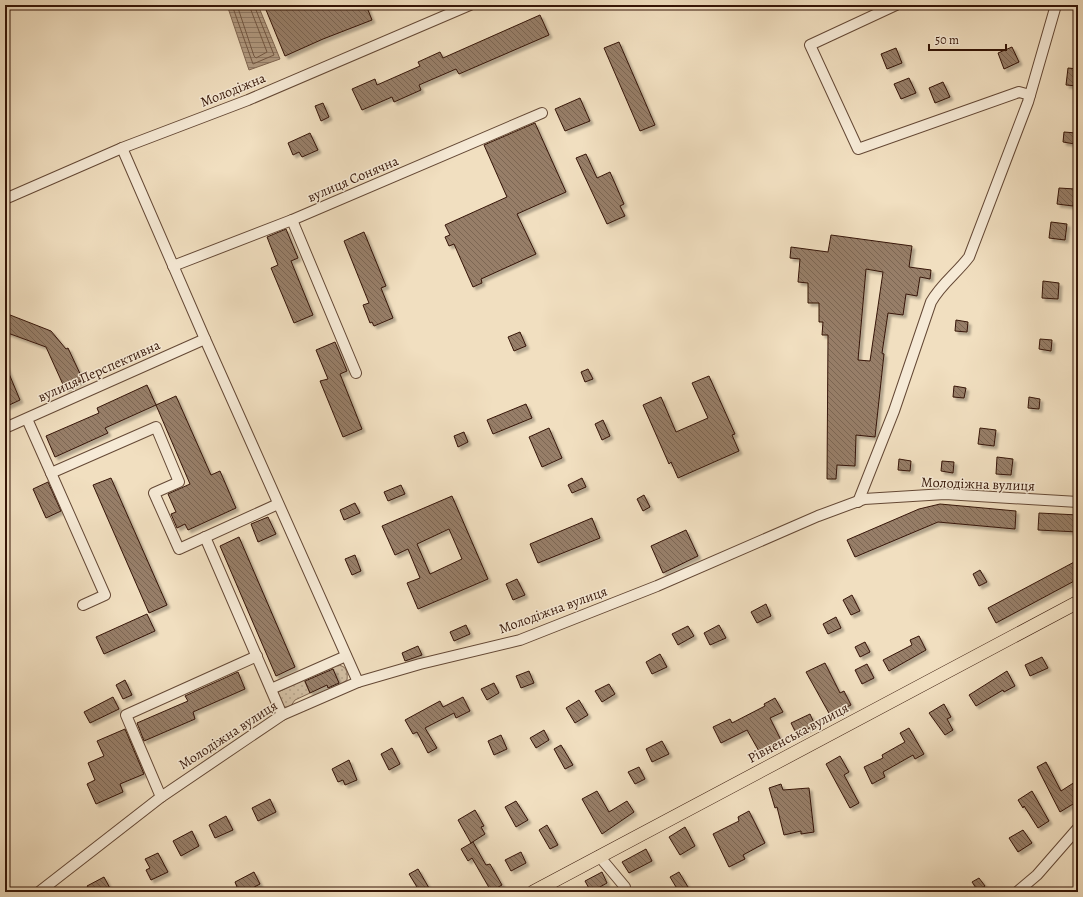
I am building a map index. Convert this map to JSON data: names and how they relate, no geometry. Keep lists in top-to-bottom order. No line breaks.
{"streets":{"main road":["Рівненська вулиця"],"street":["Молодіжна","вулиця Сонячна","вулиця Перспективна","Молодіжна вулиця"]},"scale_bar":"50 m"}
